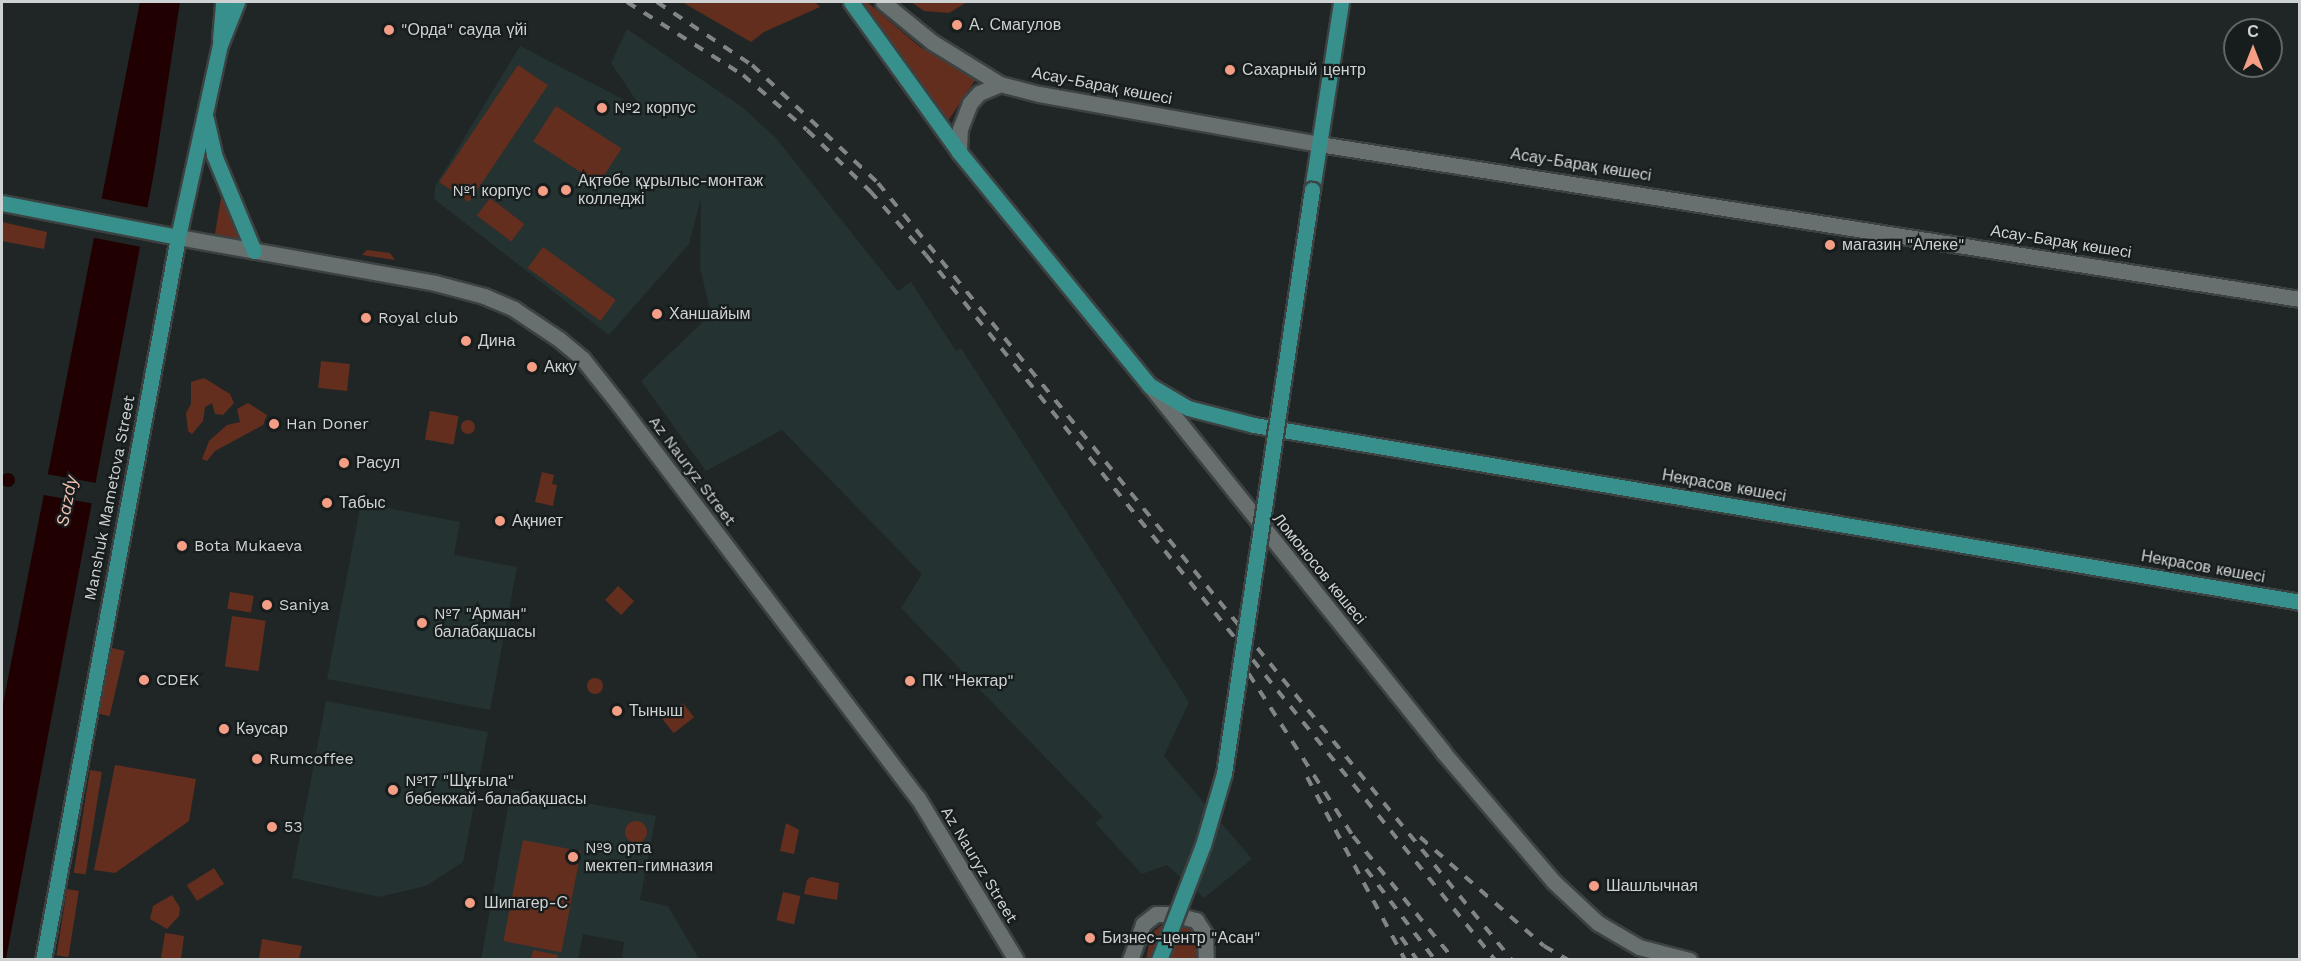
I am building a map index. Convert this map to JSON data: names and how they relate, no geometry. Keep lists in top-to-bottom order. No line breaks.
{"streets":{"main road":["Некрасов көшесі","Manshuk Mametova Street","Ломоносов көшесі"],"street":["Асау-Барақ көшесі","Az Nauryz Street"]},"crossings":[["Az Nauryz Street","Manshuk Mametova Street"],["Некрасов көшесі","Ломоносов көшесі"]],"water":["Sazdy"],"places":["А. Смагулов","\"Орда\" сауда үйі","Сахарный центр","№2 корпус","Ақтөбе құрылыс-монтаж колледжі","№1 корпус","магазин \"Алеке\"","Ханшайым","Royal club","Дина","Акку","Han Doner","Расул","Табыс","Ақниет","Bota Mukaeva","Saniya","№7 \"Арман\" балабақшасы","CDEK","ПК \"Нектар\"","Тыныш","Кәусар","Rumcoffee","№17 \"Шұғыла\" бөбекжай-балабақшасы","53","№9 орта мектеп-гимназия","Шашлычная","Шипагер-С","Бизнес-центр \"Асан\""],"north":"top"}
